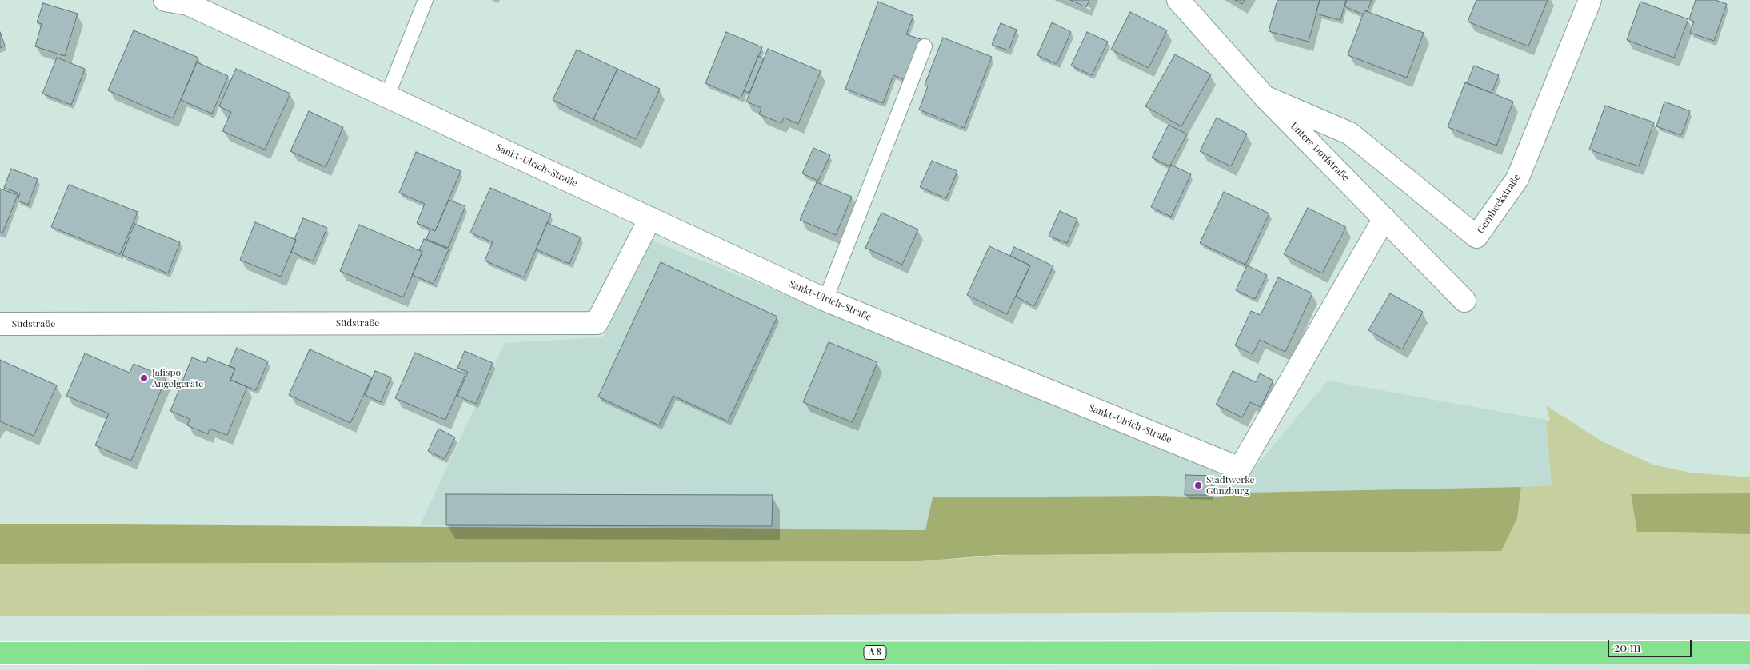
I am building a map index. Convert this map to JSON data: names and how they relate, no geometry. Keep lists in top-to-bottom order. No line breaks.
{"streets":{"highway":["A 8"],"street":["Untere Dorfstraße","Sankt-Ulrich-Straße","Gernbeckstraße","Südstraße"]},"crossings":[["Untere Dorfstraße","Sankt-Ulrich-Straße"],["Untere Dorfstraße","Gernbeckstraße"],["Sankt-Ulrich-Straße","Südstraße"]],"places":["Jafispo Angelgeräte","Stadtwerke Günzburg"],"scale_bar":"20 m"}
